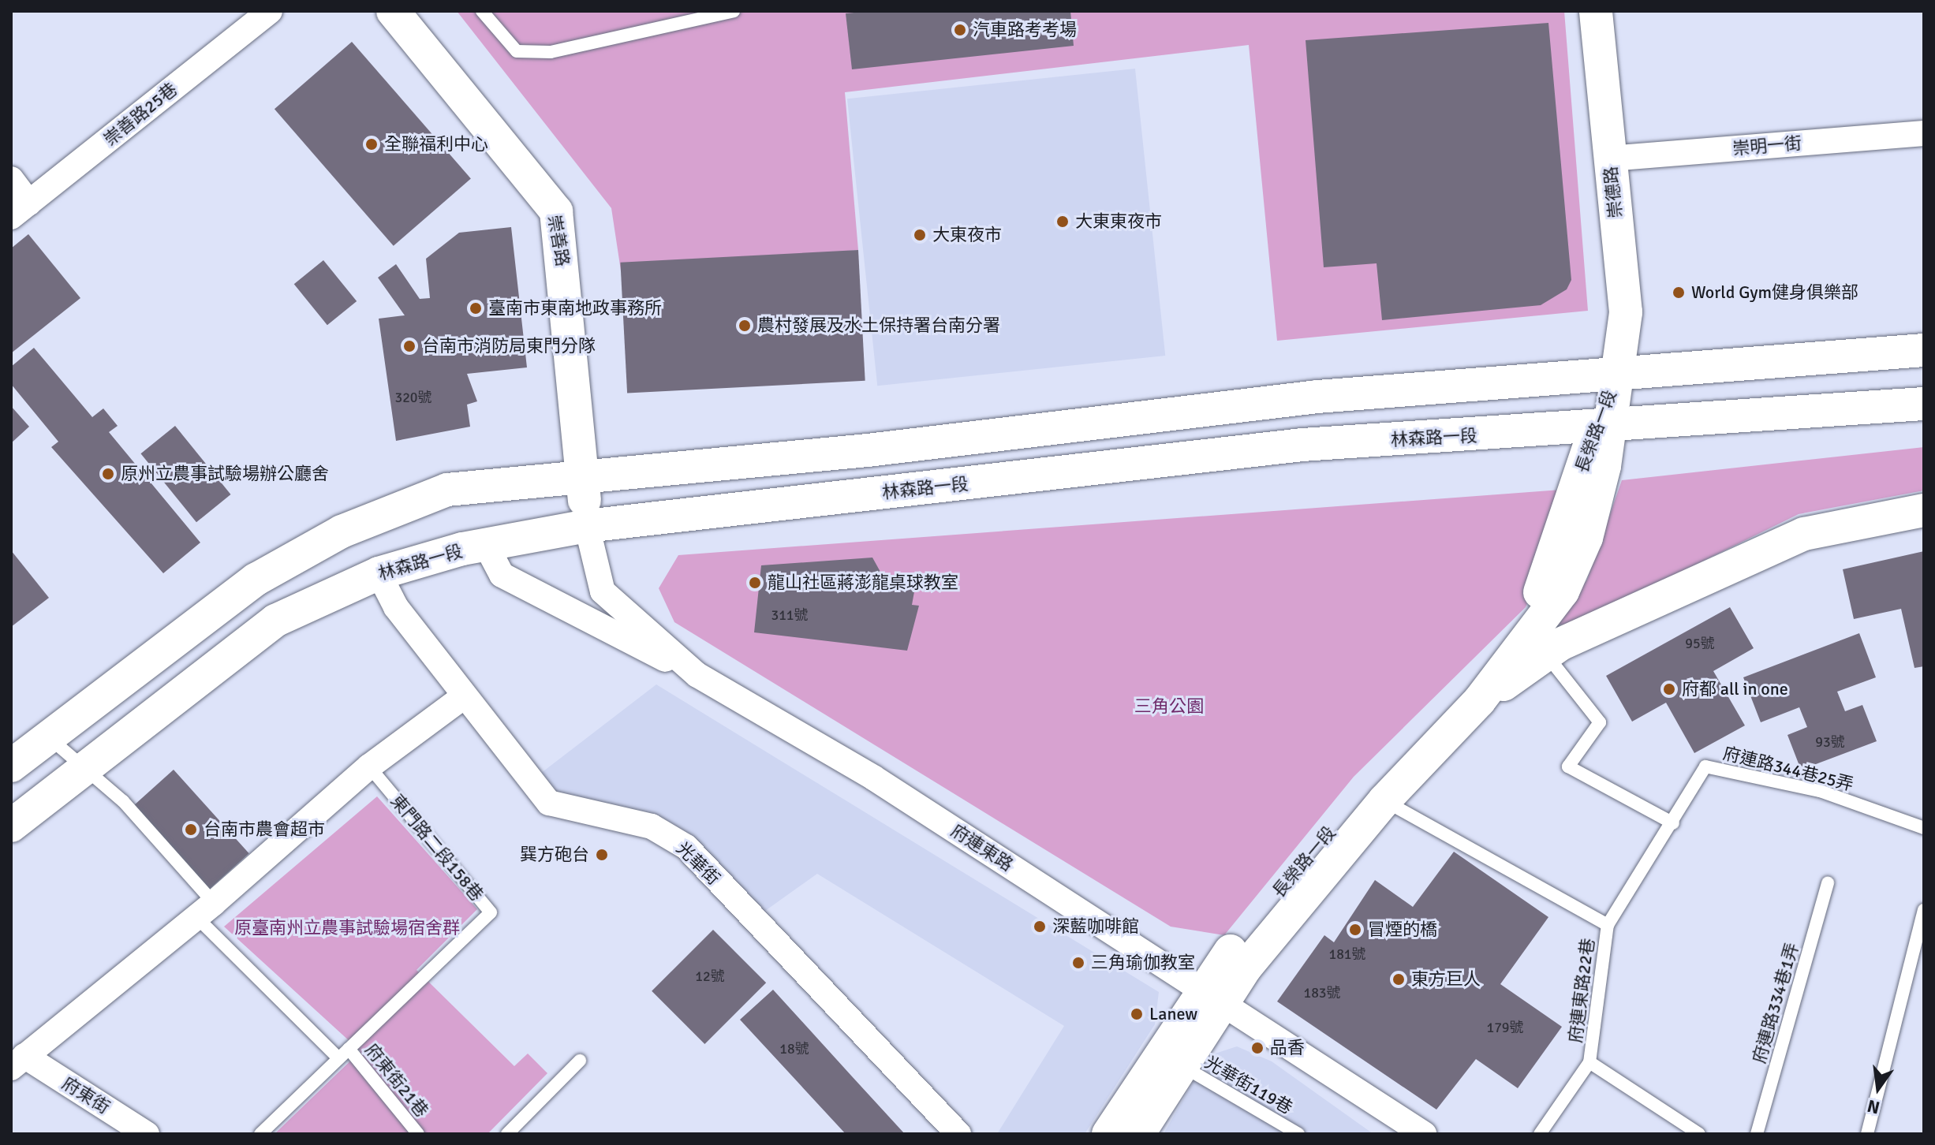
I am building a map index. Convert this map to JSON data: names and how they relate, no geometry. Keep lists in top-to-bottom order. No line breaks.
{"streets":{"street":["崇善路25巷","崇明一街","崇德路","崇善路","長榮路一段","林森路一段","府連東路","光華街","府東街"],"lane":["府連路344巷25弄","東門路二段158巷","府連東路22巷","府連路334巷1弄","府東街21巷","光華街119巷"]},"crossings":[["崇明一街","崇德路"],["崇德路","長榮路一段"],["崇善路","林森路一段"],["崇善路","府連東路"],["長榮路一段","林森路一段"],["長榮路一段","府連東路"],["長榮路一段","光華街119巷"],["林森路一段","府連東路"],["林森路一段","光華街"],["府連路344巷25弄","府連東路22巷"],["東門路二段158巷","府東街21巷"]],"parks":["三角公園","原臺南州立農事試驗場宿舍群"],"places":["汽車路考考場","全聯福利中心","大東東夜市","大東夜市","World Gym健身俱樂部","臺南市東南地政事務所","農村發展及水土保持署台南分署","台南市消防局東門分隊","原州立農事試驗場辦公廳舍","龍山社區蔣澎龍桌球教室","府都 all in one","台南市農會超市","巽方砲台","深藍咖啡館","冒煙的橋","三角瑜伽教室","東方巨人","Lanew","品香"],"house_numbers":["320號","311號","95號","93號","181號","12號","183號","179號","18號"],"north":"bottom"}
